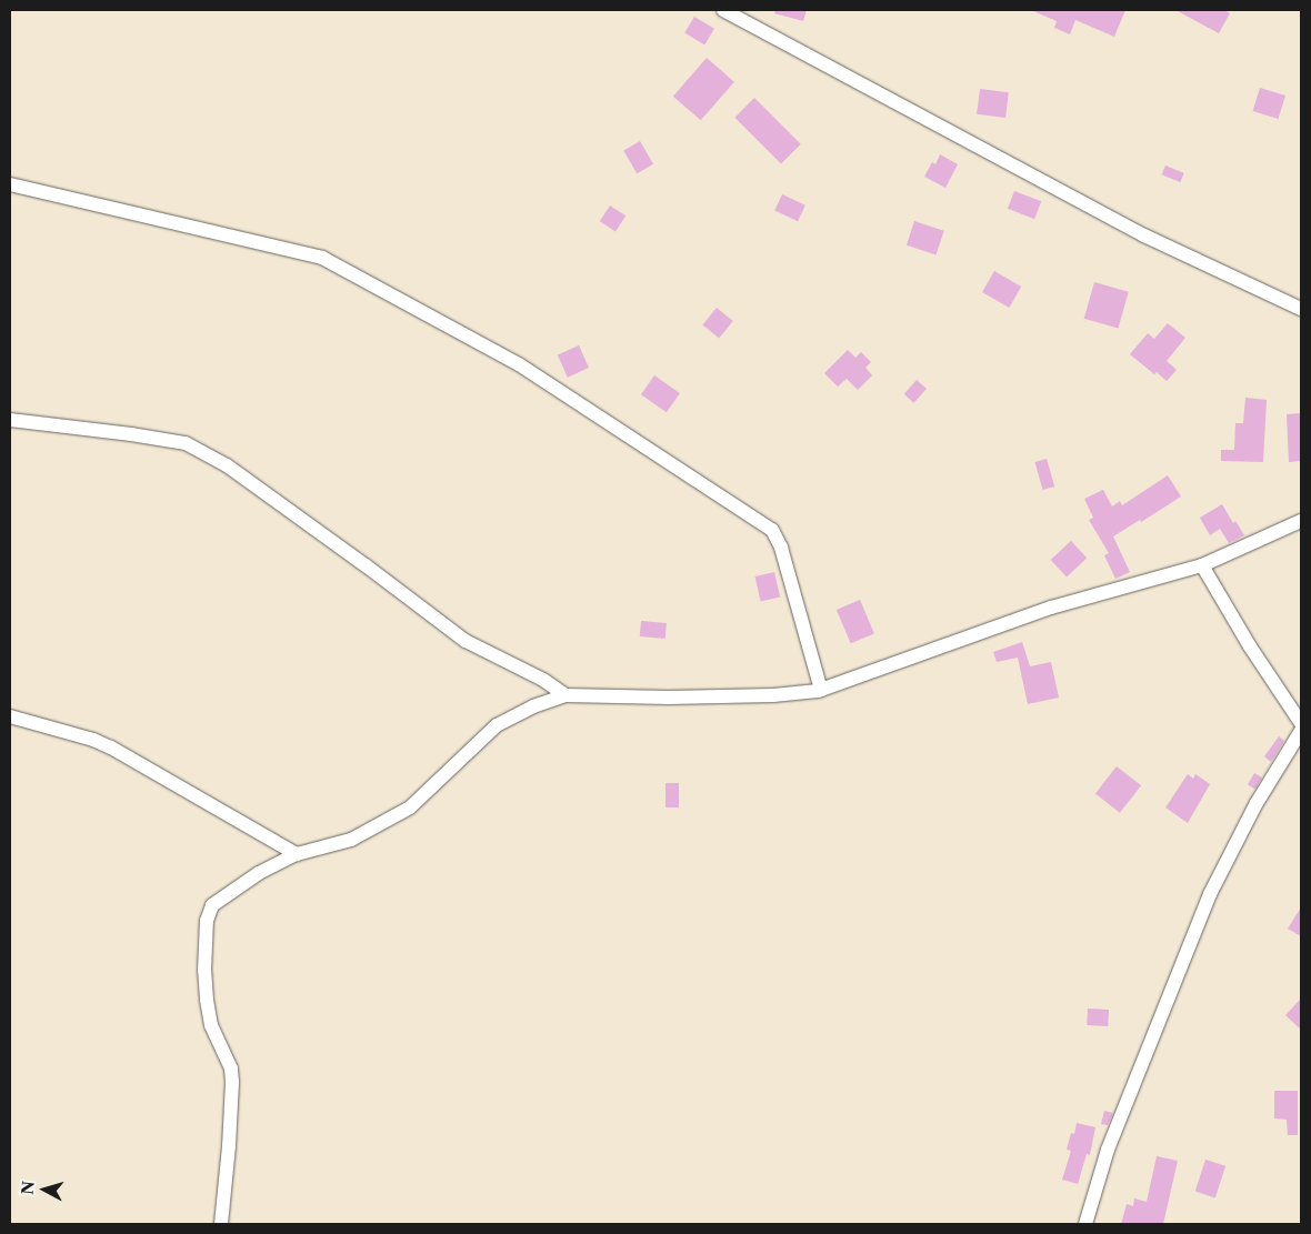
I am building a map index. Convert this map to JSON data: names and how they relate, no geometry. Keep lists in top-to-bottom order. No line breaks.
{"north":"left"}
